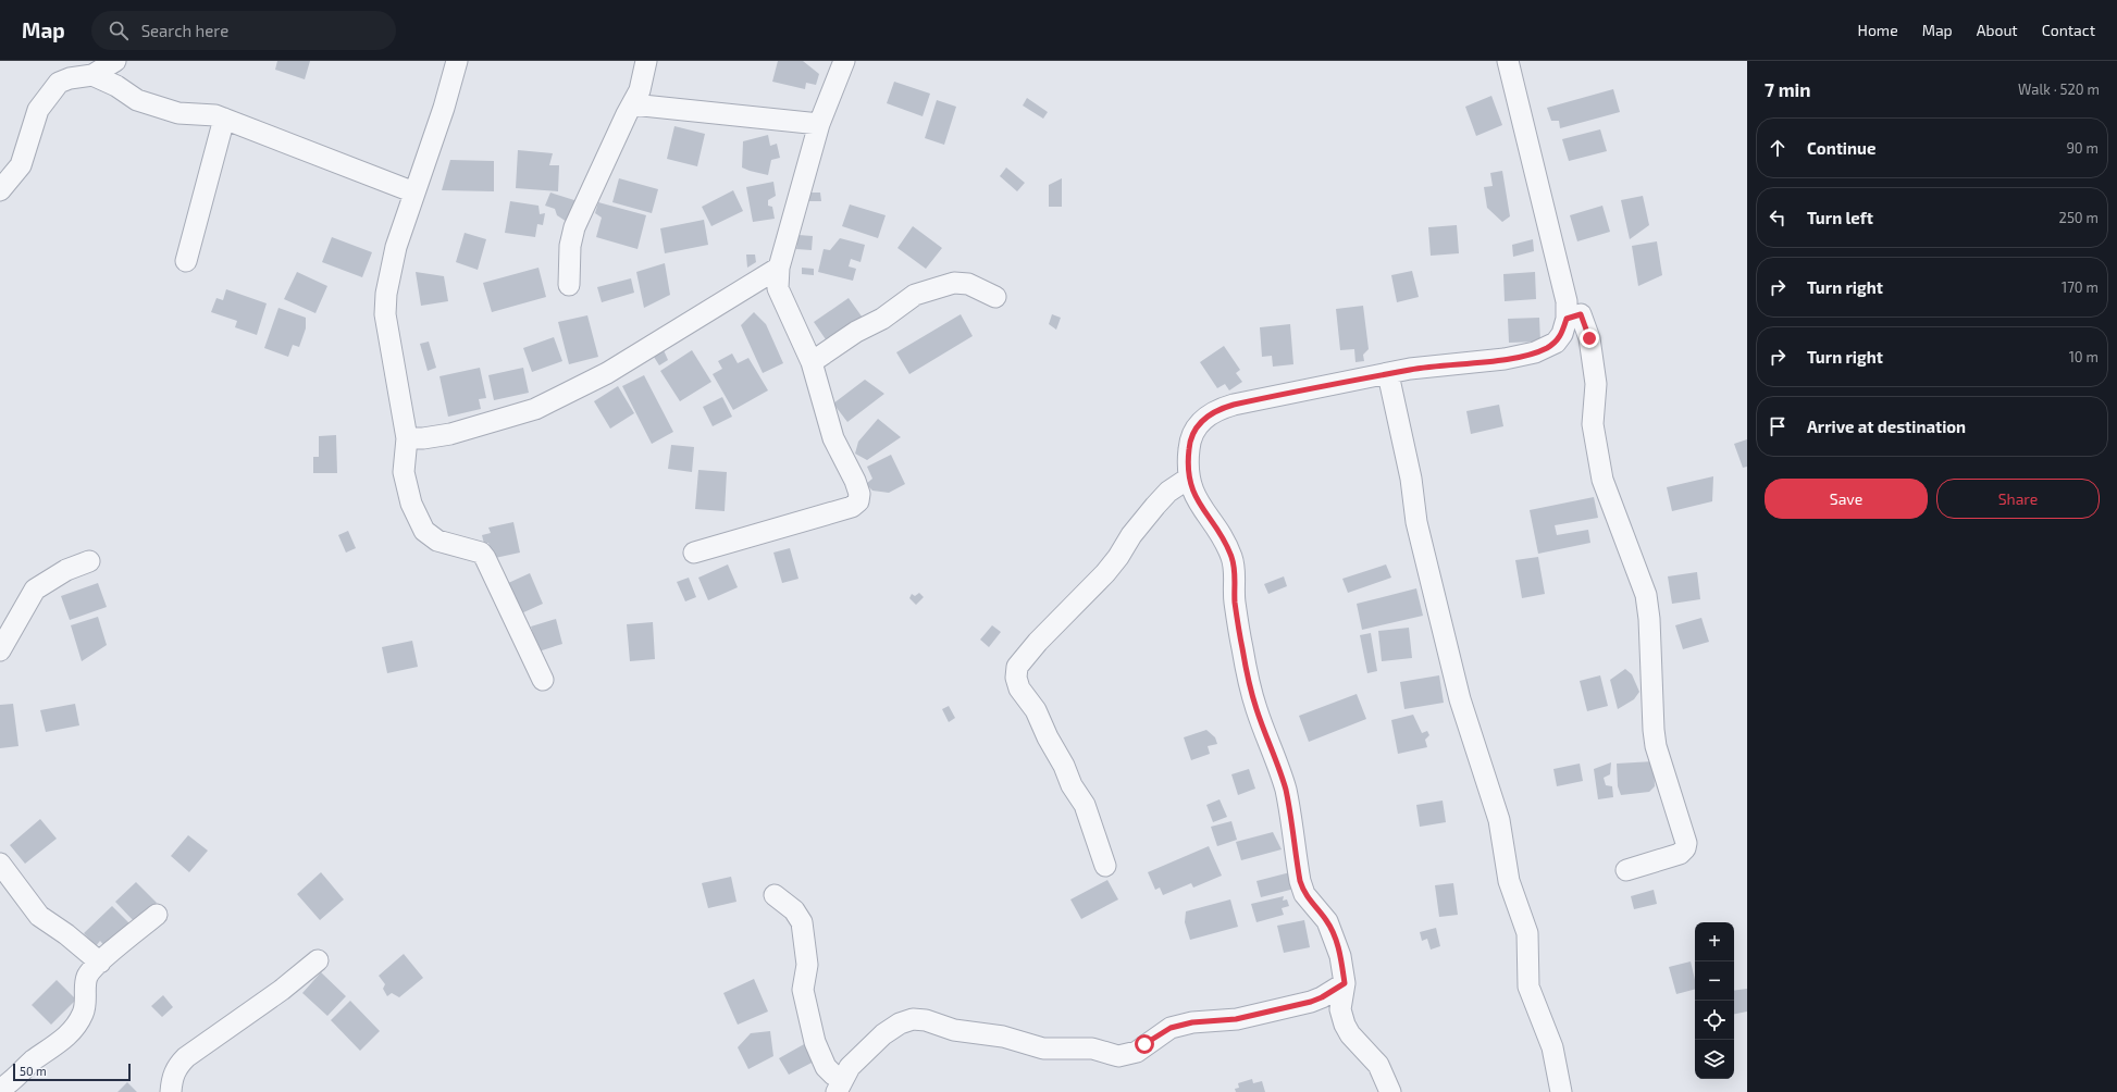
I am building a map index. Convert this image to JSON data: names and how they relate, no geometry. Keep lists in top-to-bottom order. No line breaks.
{"scale_bar":"50 m","page":{"header":"Map","search":"Search here","nav":["Home","Map","About","Contact"],"heading":["7 min","Walk · 520 m"],"list":[["Continue","90 m"],["Turn left","250 m"],["Turn right","170 m"],["Turn right","10 m"],"Arrive at destination"],"buttons":["Save","Share"],"map_buttons":["+","−"],"scale":"50 m"}}
